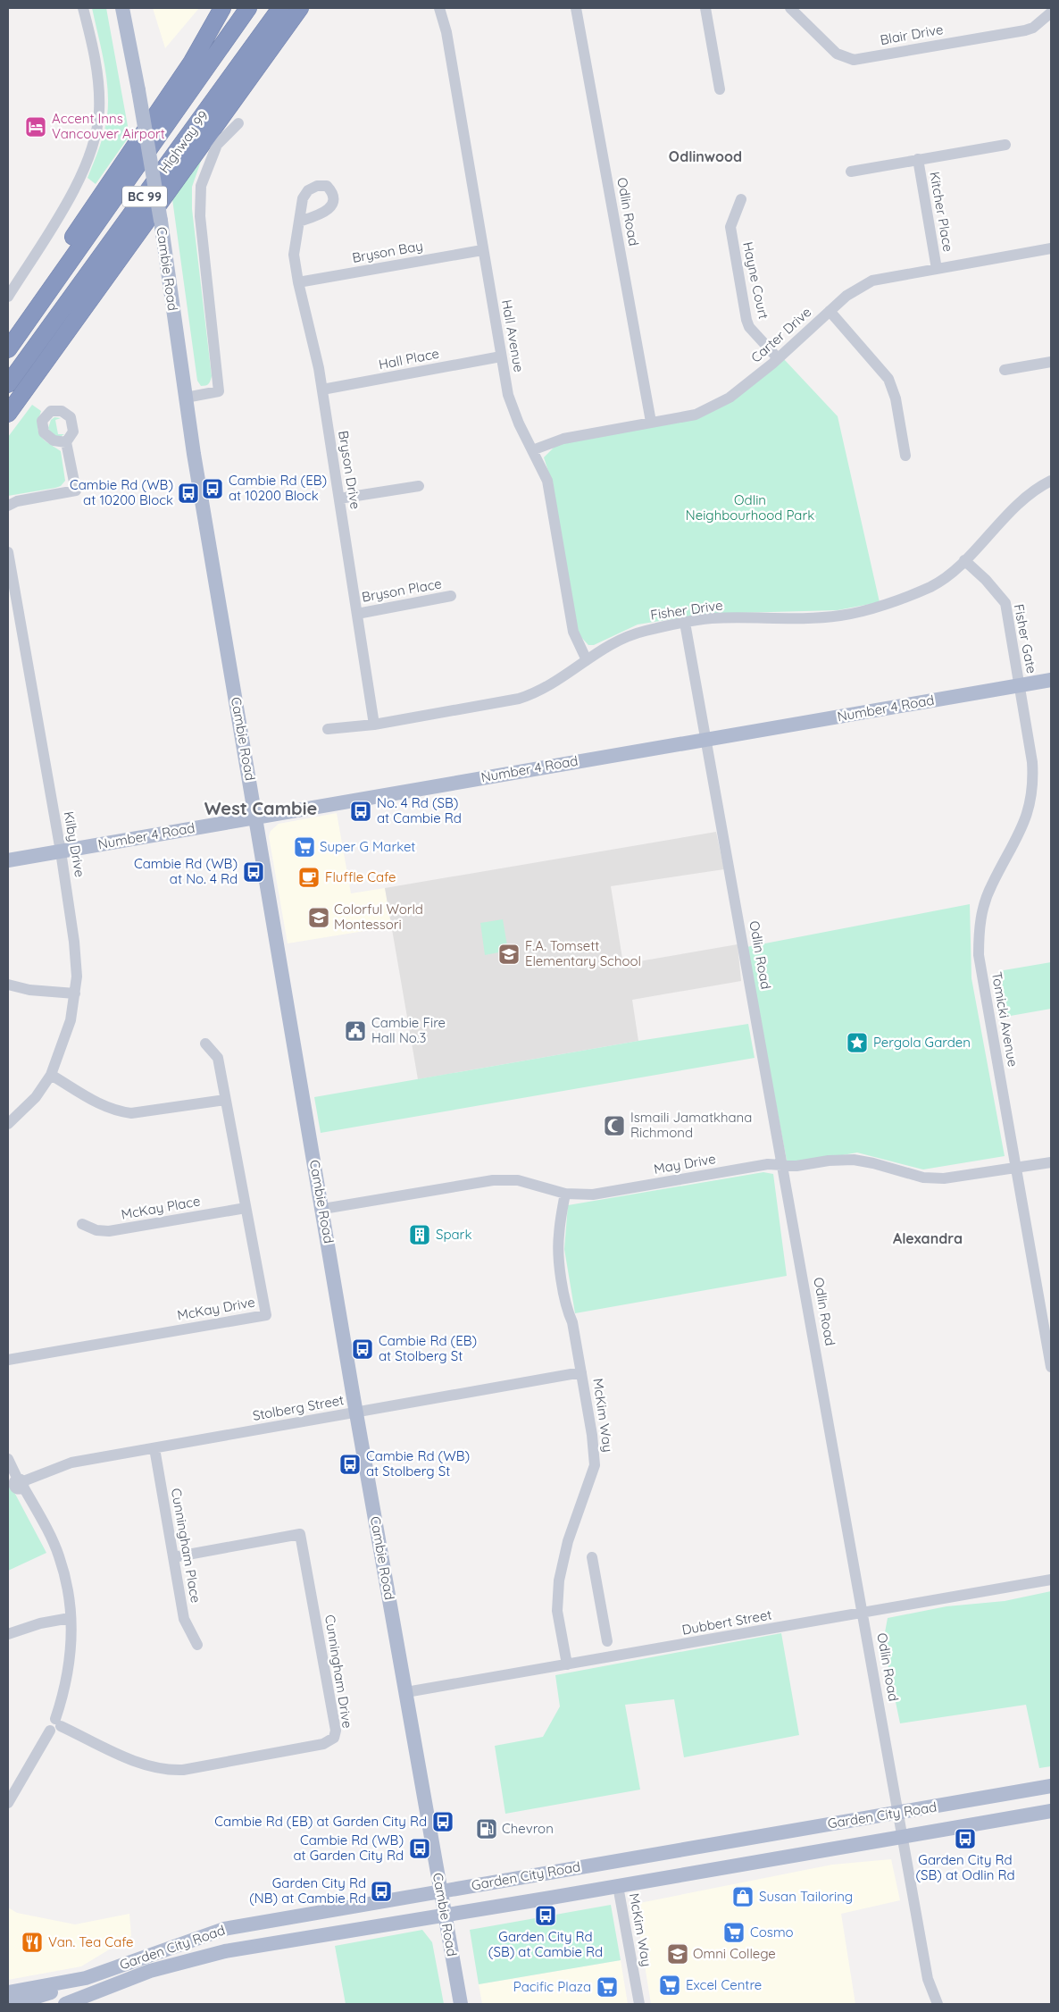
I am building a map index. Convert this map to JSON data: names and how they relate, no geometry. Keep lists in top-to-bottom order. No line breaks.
{"streets":{"highway":["Highway 99","BC 99"],"main road":["Cambie Road","Number 4 Road","Garden City Road"],"street":["Blair Drive","Odlin Road","Kitcher Place","Bryson Bay","Hayne Court","Carter Drive","Hall Avenue","Hall Place","Bryson Drive","Bryson Place","Fisher Drive","Fisher Gate","Kilby Drive","Tomicki Avenue","May Drive","McKay Place","McKay Drive","Stolberg Street","McKim Way","Cunningham Place","Dubbert Street","Cunningham Drive"]},"crossings":[["Odlin Road","Carter Drive"],["Odlin Road","Fisher Drive"],["Odlin Road","Number 4 Road"],["Odlin Road","May Drive"],["Odlin Road","Dubbert Street"],["Odlin Road","Garden City Road"],["Kitcher Place","Carter Drive"],["Bryson Bay","Hall Avenue"],["Bryson Bay","Bryson Drive"],["Cambie Road","Number 4 Road"],["Cambie Road","May Drive"],["Cambie Road","Stolberg Street"],["Cambie Road","Dubbert Street"],["Cambie Road","Garden City Road"],["Hayne Court","Carter Drive"],["Carter Drive","Hall Avenue"],["Hall Avenue","Hall Place"],["Hall Avenue","Fisher Drive"],["Hall Place","Bryson Drive"],["Bryson Drive","Bryson Place"],["Bryson Drive","Fisher Drive"],["Fisher Drive","Fisher Gate"],["Fisher Gate","Number 4 Road"],["Fisher Gate","Tomicki Avenue"],["Number 4 Road","Kilby Drive"],["Number 4 Road","Tomicki Avenue"],["Tomicki Avenue","May Drive"],["May Drive","McKim Way"],["McKay Place","McKay Drive"],["Stolberg Street","McKim Way"],["Stolberg Street","Cunningham Place"],["McKim Way","Dubbert Street"],["McKim Way","Garden City Road"],["Cunningham Place","Cunningham Drive"]],"districts":["Odlinwood","West Cambie","Alexandra"],"parks":["Odlin Neighbourhood Park"],"places":{"hotel":["Accent Inns Vancouver Airport"],"bus stop":["Cambie Rd (EB) at 10200 Block","Cambie Rd (WB) at 10200 Block","No. 4 Rd (SB) at Cambie Rd","Cambie Rd (WB) at No. 4 Rd","Cambie Rd (EB) at Stolberg St","Cambie Rd (WB) at Stolberg St","Cambie Rd (EB) at Garden City Rd","Garden City Rd (SB) at Odlin Rd","Cambie Rd (WB) at Garden City Rd","Garden City Rd (NB) at Cambie Rd","Garden City Rd (SB) at Cambie Rd"],"supermarket":["Super G Market","Cosmo","Excel Centre","Pacific Plaza"],"cafe":["Fluffle Cafe"],"school or university":["Colorful World Montessori","F.A. Tomsett Elementary School","Omni College"],"public building":["Cambie Fire Hall No.3"],"place":["Pergola Garden"],"mosque":["Ismaili Jamatkhana Richmond"],"building":["Spark"],"fuel station":["Chevron"],"shop":["Susan Tailoring"],"restaurant":["Van. Tea Cafe"]}}
